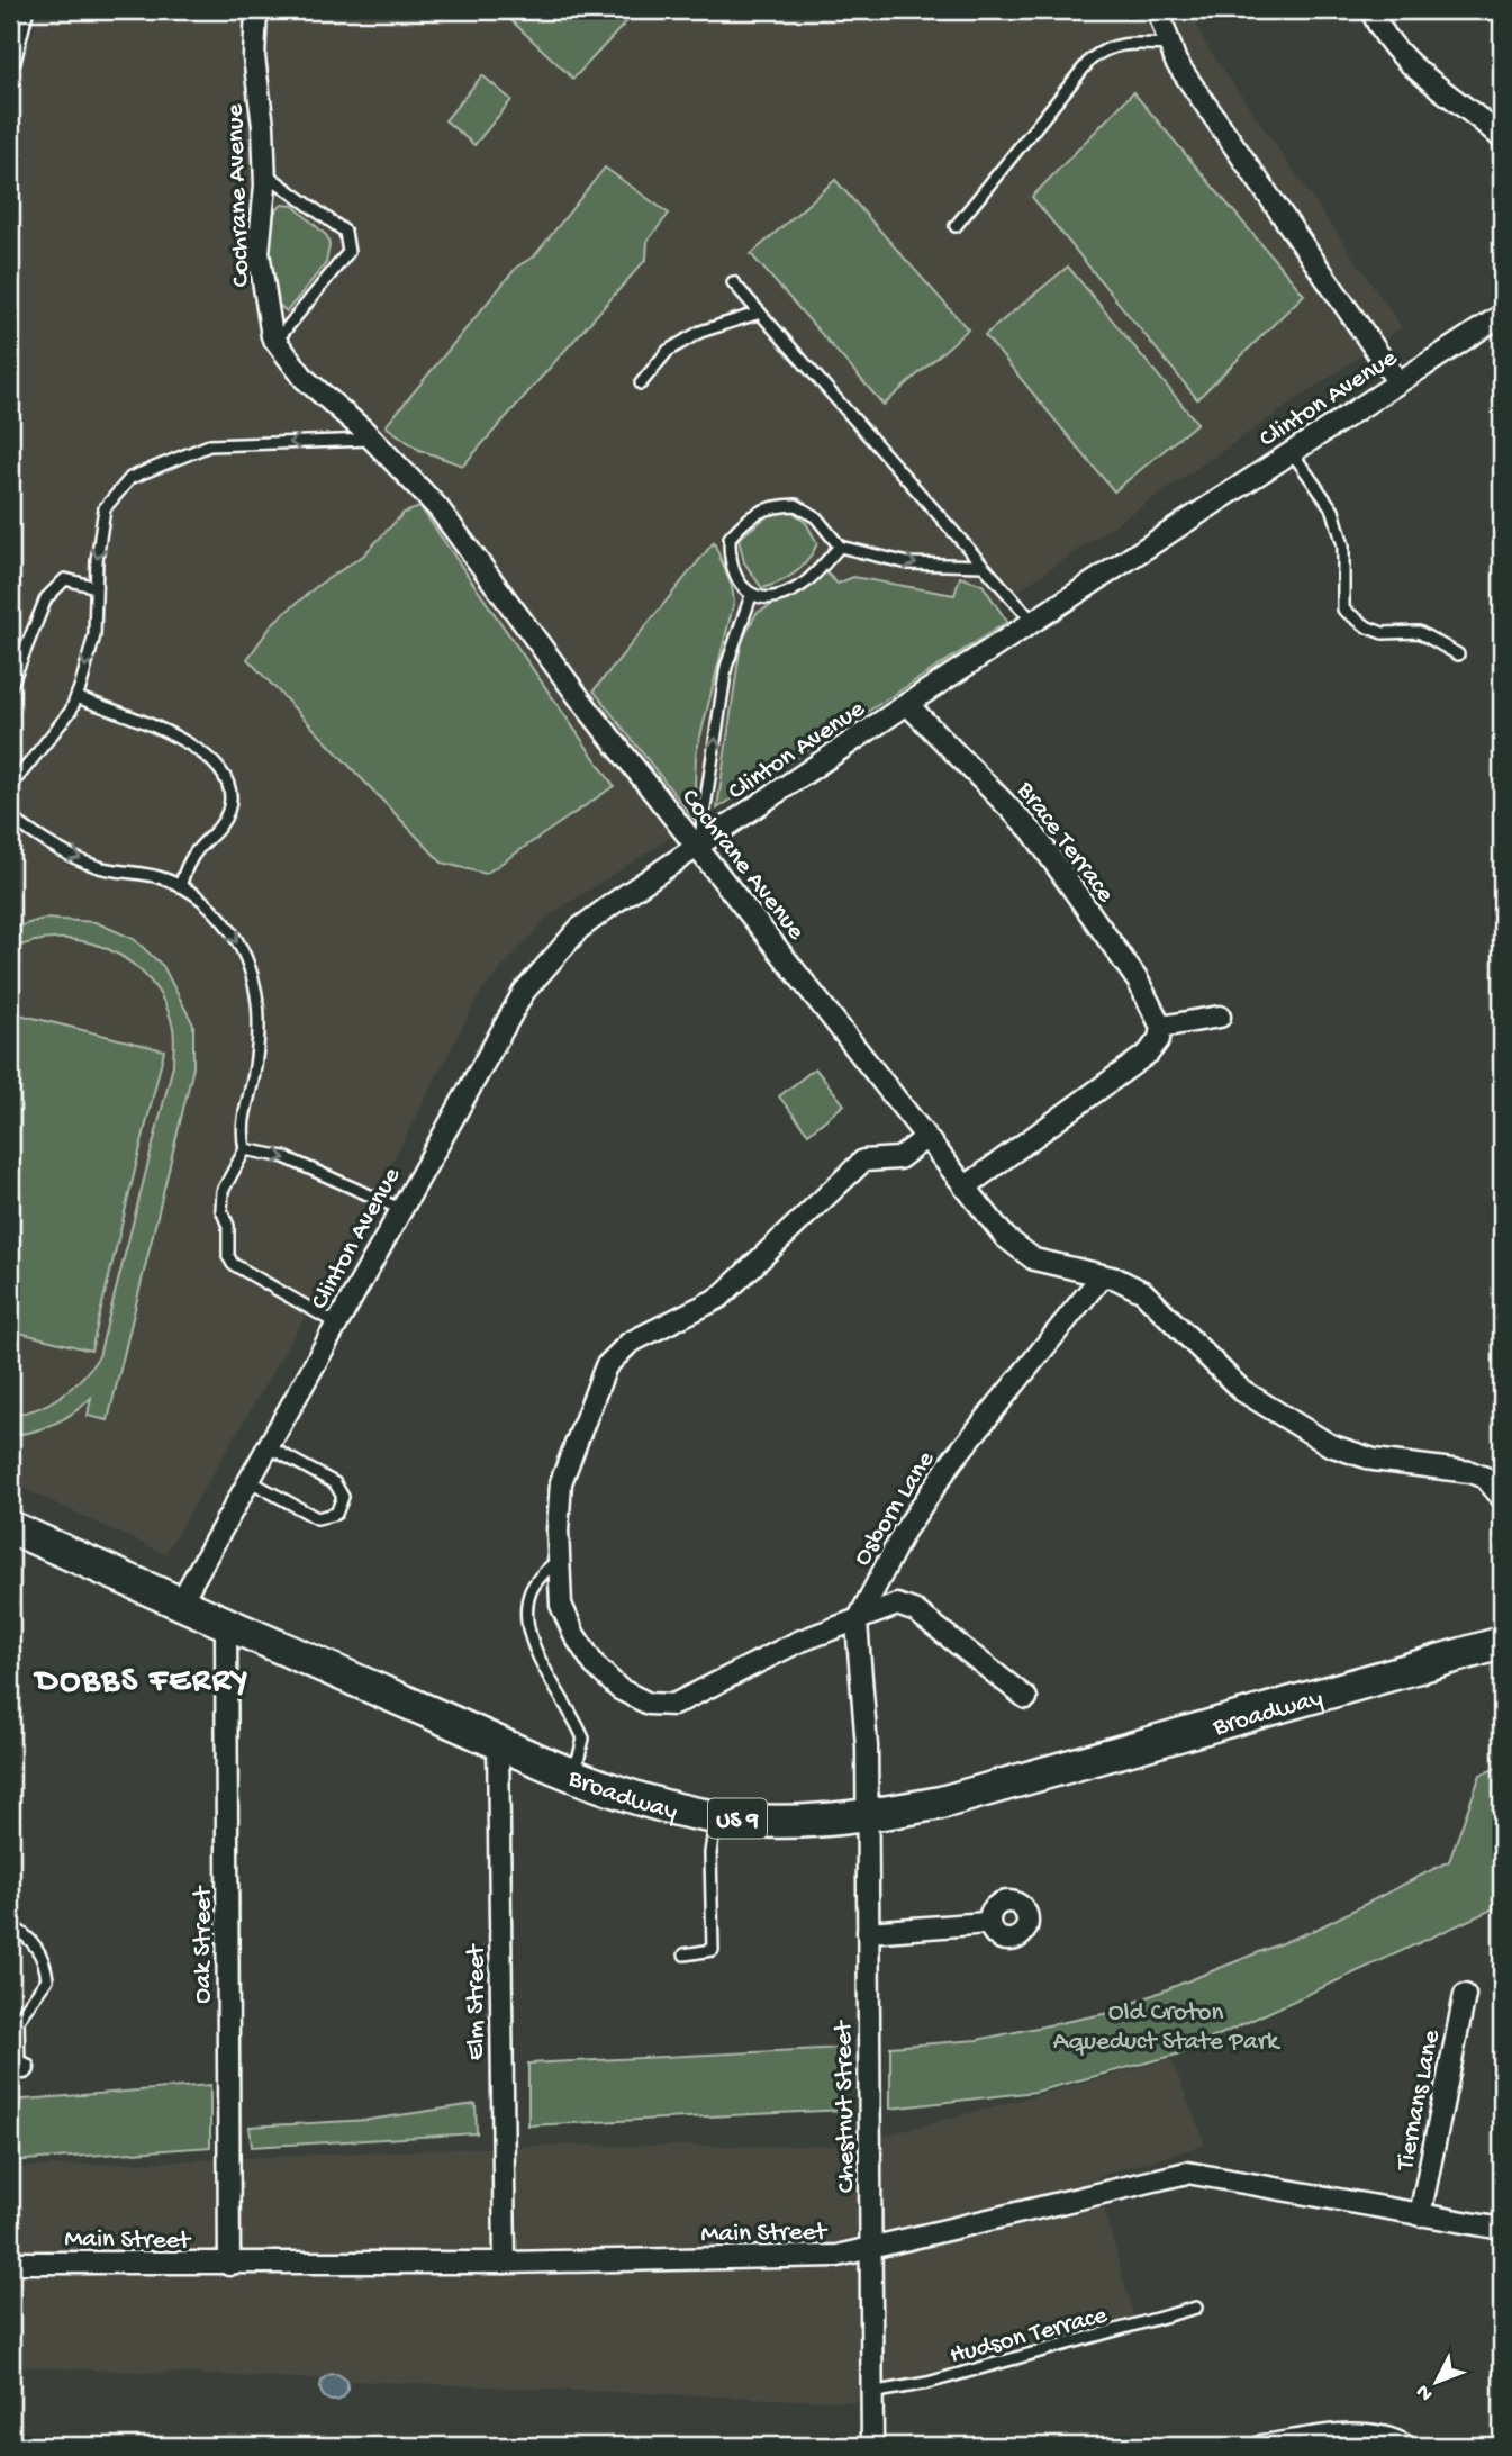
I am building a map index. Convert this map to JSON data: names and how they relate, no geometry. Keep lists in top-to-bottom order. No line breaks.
{"streets":{"main road":["Broadway","US 9"],"street":["Cochrane Avenue","Clinton Avenue","Brace Terrace","Osborn Lane","Oak Street","Elm Street","Tiernans Lane","Chestnut Street","Main Street"],"lane":["Hudson Terrace"]},"crossings":[["Cochrane Avenue","Clinton Avenue"],["Cochrane Avenue","Osborn Lane"],["Clinton Avenue","Brace Terrace"],["Clinton Avenue","Broadway"],["Broadway","Oak Street"],["Broadway","Elm Street"],["Broadway","Chestnut Street"],["Oak Street","Main Street"],["Elm Street","Main Street"],["Tiernans Lane","Main Street"],["Chestnut Street","Main Street"],["Chestnut Street","Hudson Terrace"]],"districts":["DOBBS FERRY"],"parks":["Old Croton Aqueduct State Park"],"north":"bottom left"}
